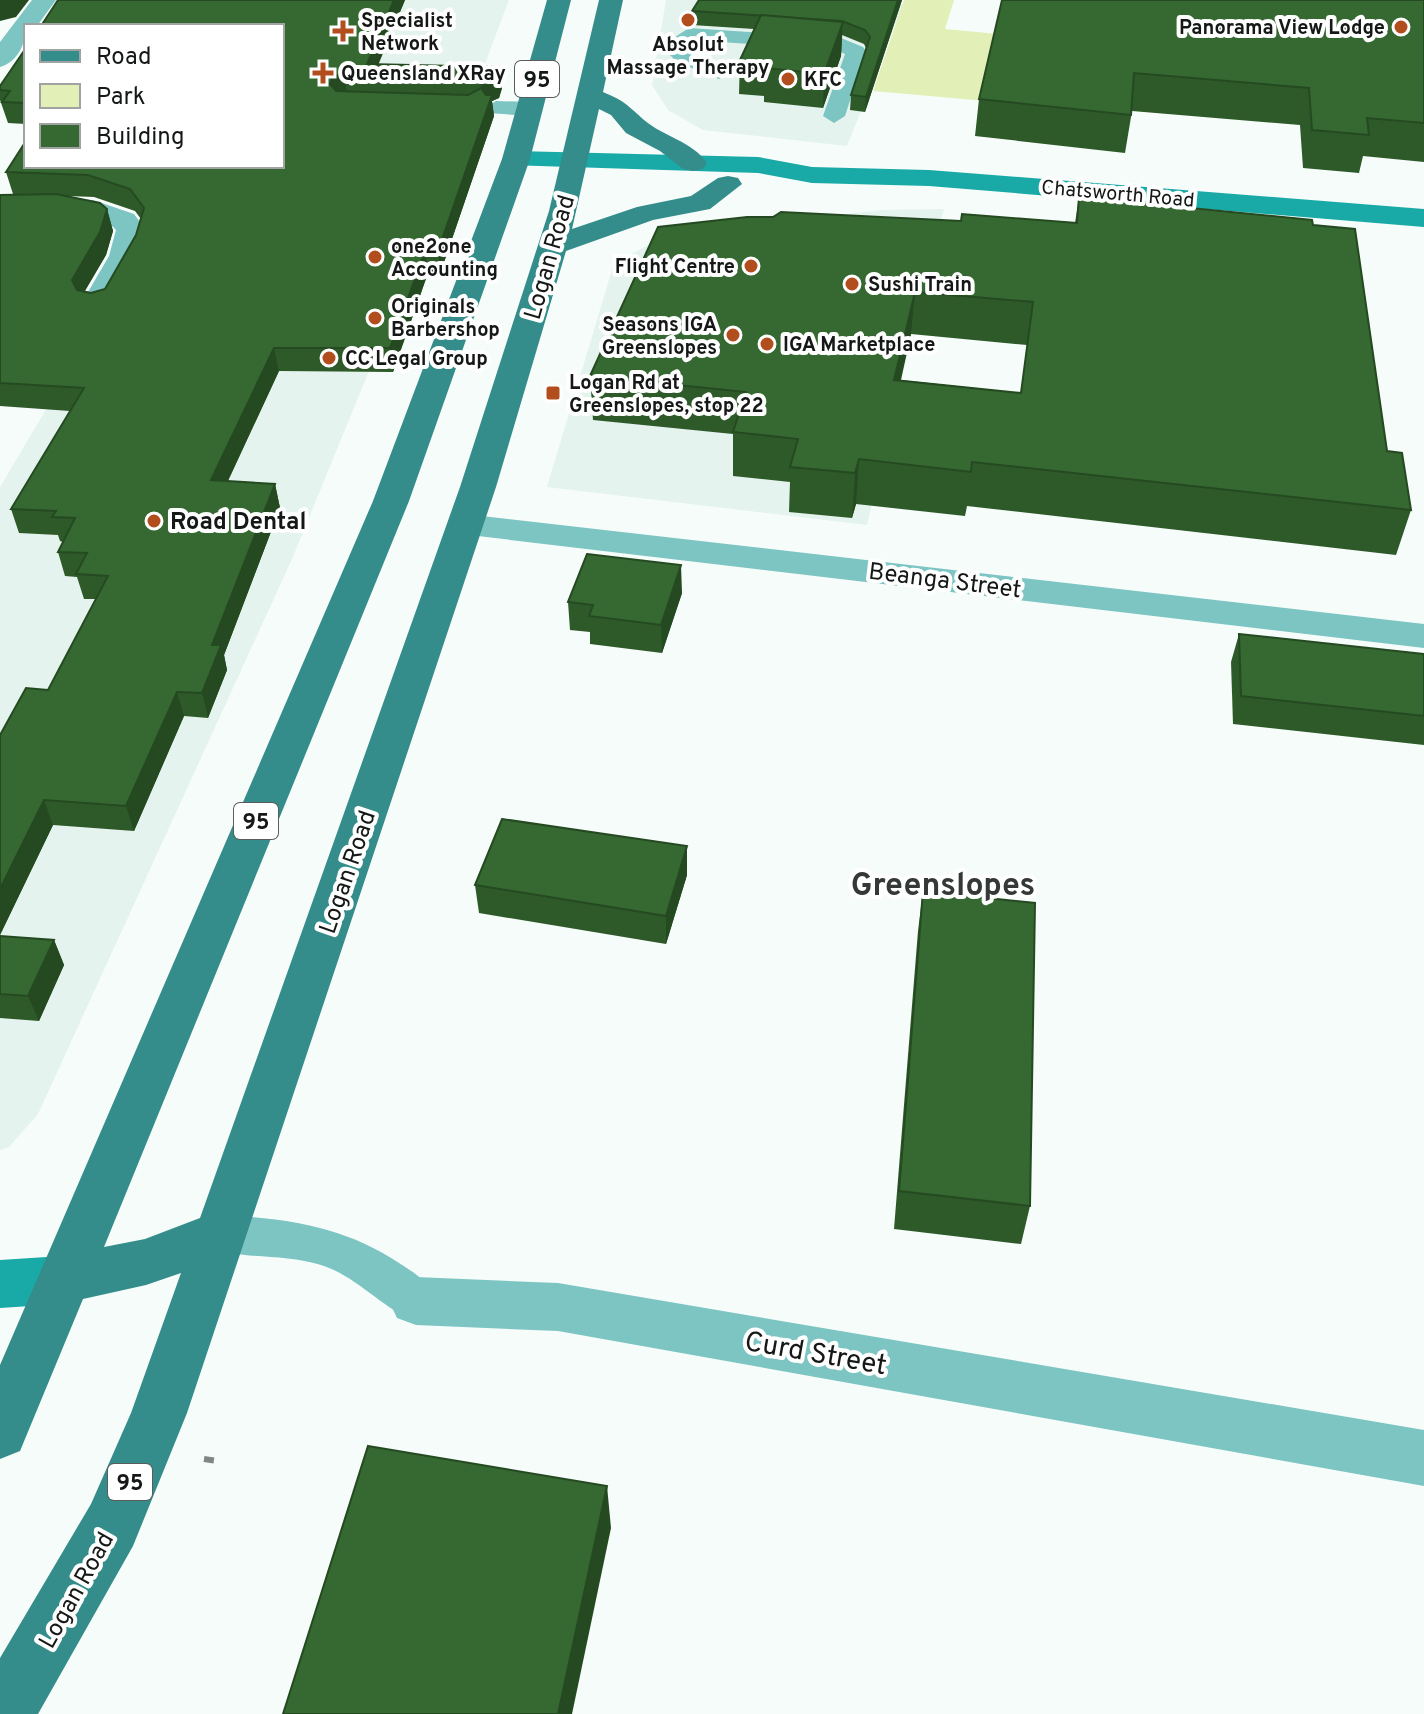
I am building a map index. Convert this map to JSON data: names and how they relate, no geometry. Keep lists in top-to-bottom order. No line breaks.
{"streets":{"main road":["95","Chatsworth Road","Logan Road"],"street":["Beanga Street","Curd Street"]},"crossings":[["95","Chatsworth Road"],["Chatsworth Road","Logan Road"],["Logan Road","Beanga Street"],["Logan Road","Curd Street"]],"districts":["Greenslopes"],"places":{"other":["Absolut Massage Therapy","Panorama View Lodge","KFC","one2one Accounting","Flight Centre","Sushi Train","Originals Barbershop","Seasons IGA Greenslopes","IGA Marketplace","CC Legal Group","Road Dental"],"health":["Specialist Network","Queensland XRay"],"transit":["Logan Rd at Greenslopes, stop 22"]},"legend":["Road","Park","Building"]}
